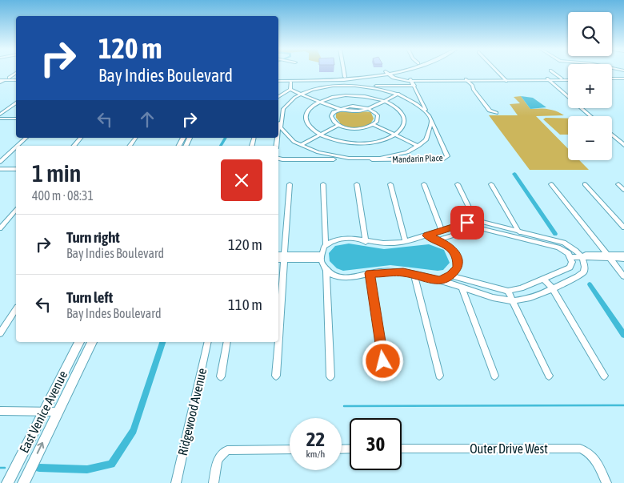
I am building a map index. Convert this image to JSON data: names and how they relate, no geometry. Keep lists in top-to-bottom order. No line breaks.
{"streets":{"main road":["East Venice Avenue"],"street":["Mandarin Place","Ridgewood Avenue","Outer Drive West"]},"page":{"map_buttons":["+","−"],"turn":["120 m","Bay Indies Boulevard"],"heading":["1 min","400 m · 08:31"],"list":[{"name":"Turn right","note":"Bay Indies Boulevard","value":"120 m"},{"name":"Turn left","note":"Bay Indes Boulevard","value":"110 m"}],"speed":"22 km/h","limit":"30"}}
